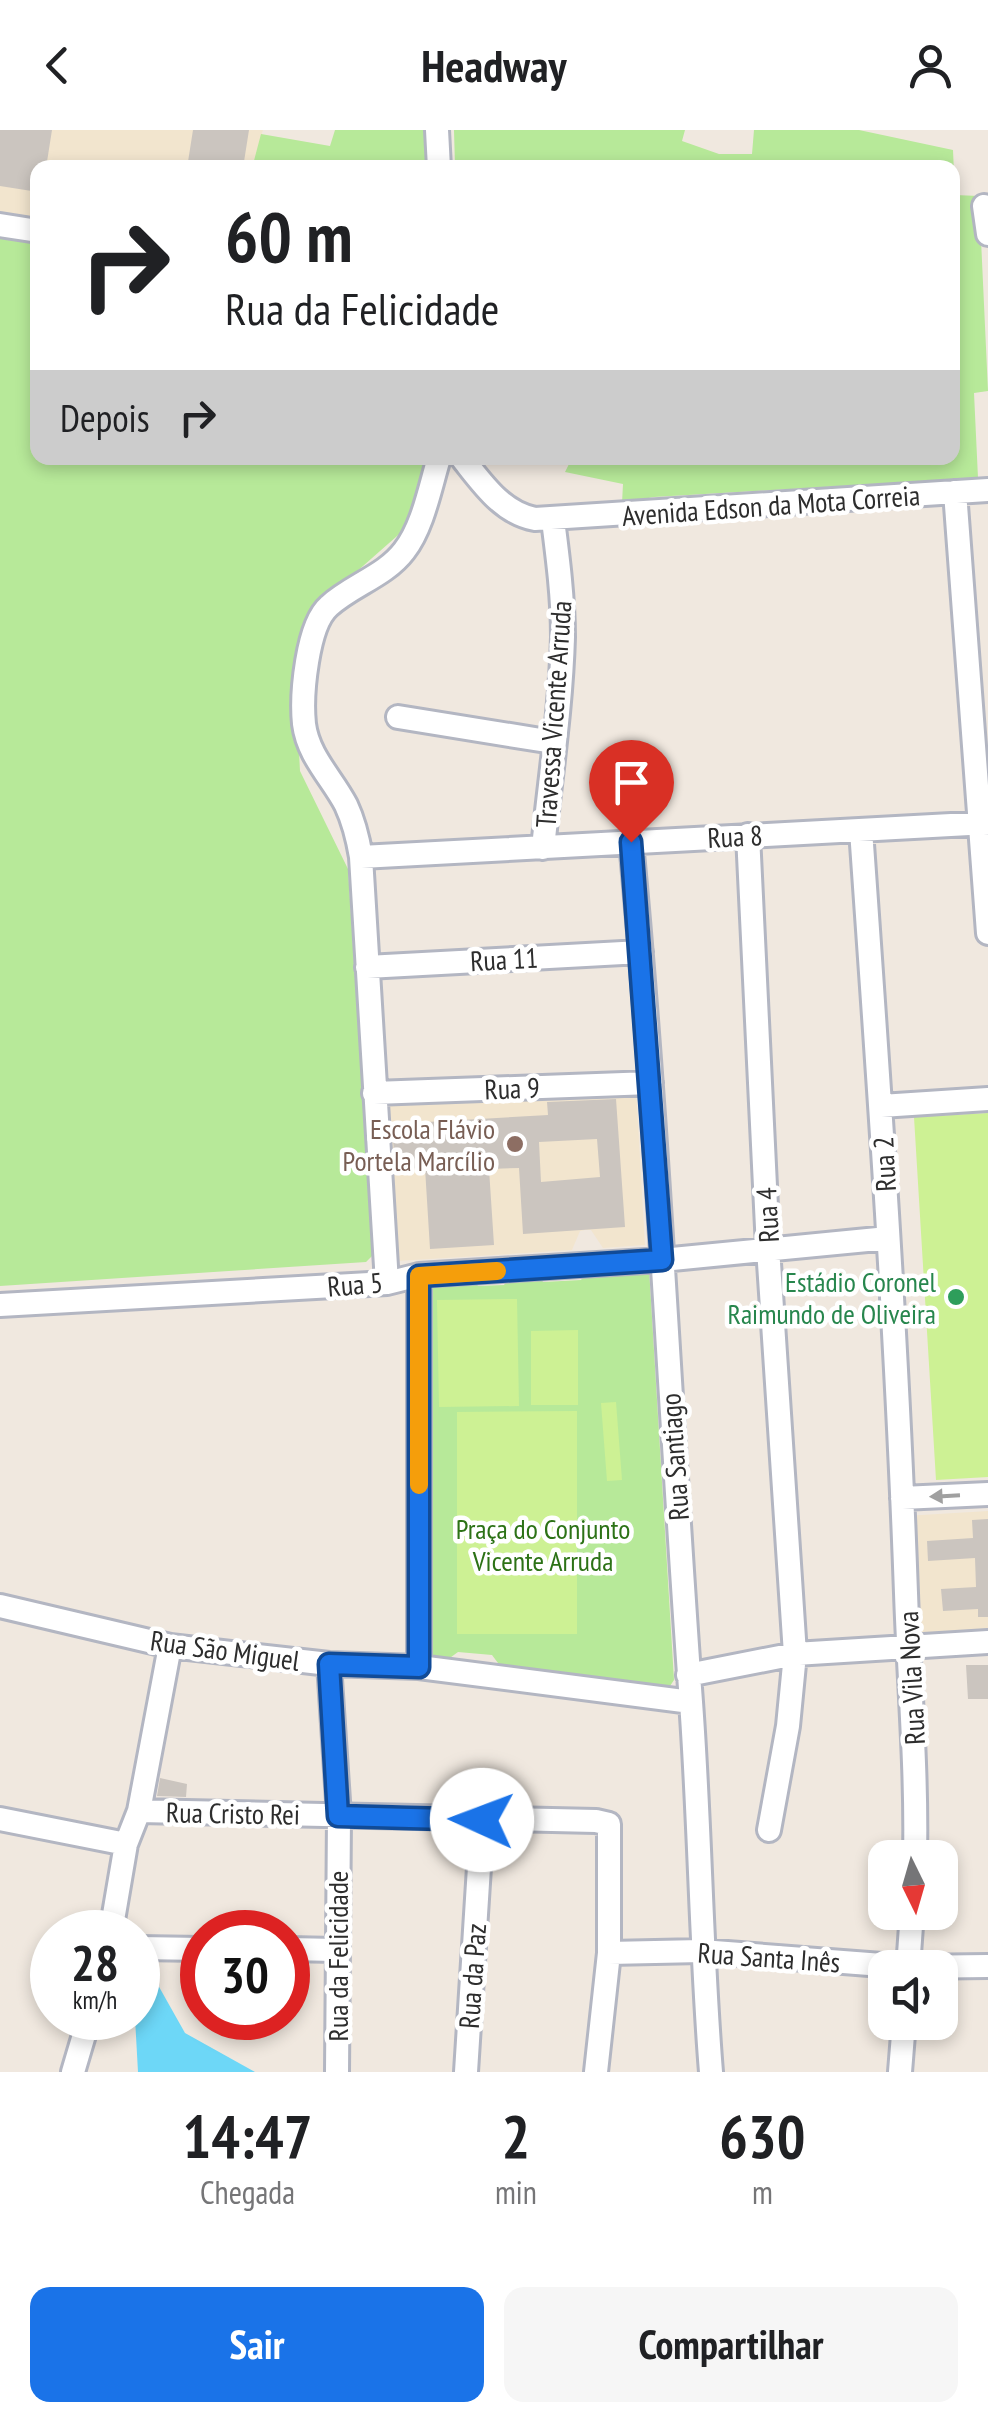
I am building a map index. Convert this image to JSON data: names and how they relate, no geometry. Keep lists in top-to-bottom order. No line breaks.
{"streets":{"street":["Avenida Edson da Mota Correia","Travessa Vicente Arruda","Rua 8","Rua 11","Rua 9","Rua 2","Rua 4","Rua 5","Rua Santiago","Rua São Miguel","Rua Vila Nova","Rua Cristo Rei","Rua da Felicidade","Rua Santa Inês","Rua da Paz"]},"crossings":[["Avenida Edson da Mota Correia","Travessa Vicente Arruda"],["Travessa Vicente Arruda","Rua 8"],["Rua 8","Rua 2"],["Rua 8","Rua 4"],["Rua 8","Rua Santiago"],["Rua 11","Rua Santiago"],["Rua 9","Rua Santiago"],["Rua 2","Rua 5"],["Rua 2","Rua Vila Nova"],["Rua 4","Rua 5"],["Rua 5","Rua Santiago"],["Rua Santiago","Rua São Miguel"],["Rua Santiago","Rua Santa Inês"],["Rua São Miguel","Rua da Felicidade"],["Rua Cristo Rei","Rua da Felicidade"],["Rua Cristo Rei","Rua Santa Inês"],["Rua Cristo Rei","Rua da Paz"]],"parks":["Praça do Conjunto Vicente Arruda"],"places":["Escola Flávio Portela Marcílio","Estádio Coronel Raimundo de Oliveira"],"north":"bottom","page":{"header":"Headway","turn":["60 m","Rua da Felicidade"],"then":"Depois","speed":"28 km/h","limit":"30","eta":["14:47","Chegada","2","min","630","m"],"buttons":["Sair","Compartilhar"]}}
